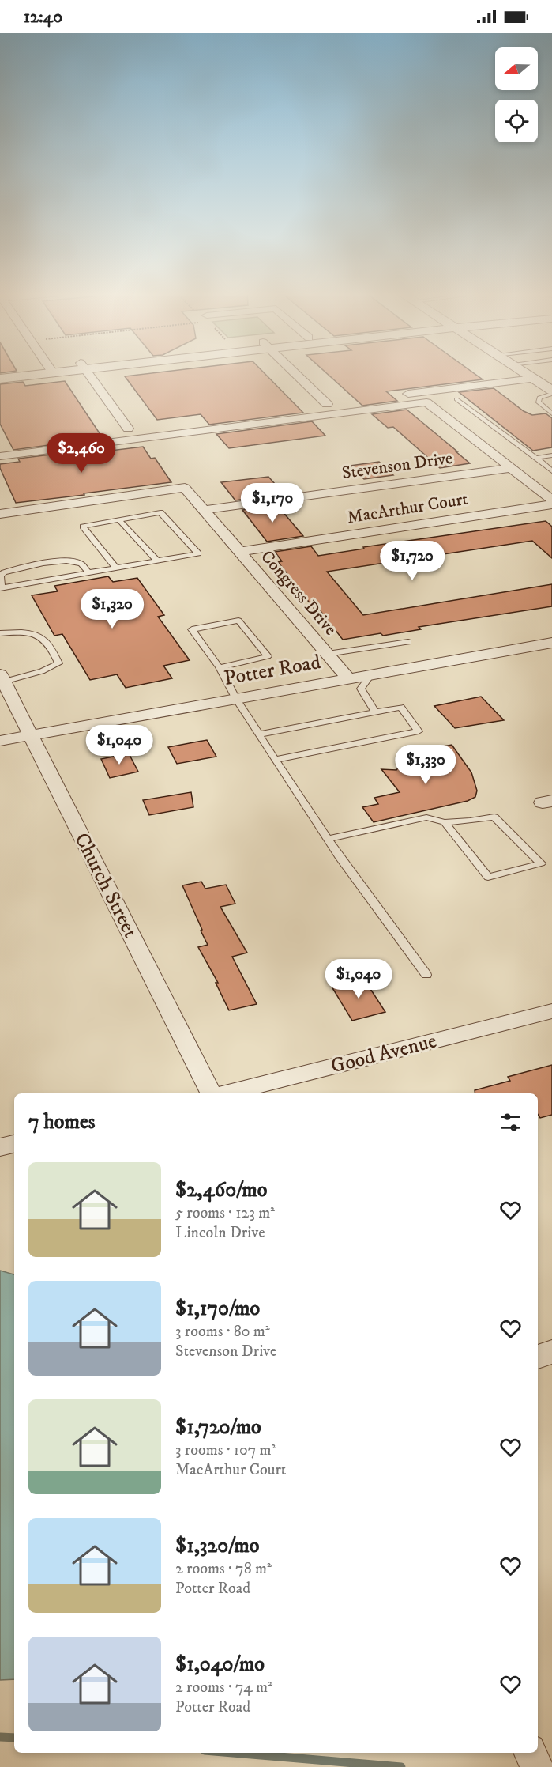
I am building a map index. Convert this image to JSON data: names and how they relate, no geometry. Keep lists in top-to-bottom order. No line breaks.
{"streets":{"street":["Stevenson Drive","MacArthur Court","Congress Drive","Potter Road","Church Street","Good Avenue"]},"crossings":[["Stevenson Drive","Congress Drive"],["MacArthur Court","Congress Drive"],["Congress Drive","Potter Road"],["Potter Road","Church Street"]],"north":"left","page":{"status":"12:40","price":["$2,460","$1,170","$1,720","$1,320","$1,040","$1,330","$1,040"],"heading":"7 homes","list":[{"name":"$2,460/mo","note":"5 rooms · 123 m² · Lincoln Drive"},{"name":"$1,170/mo","note":"3 rooms · 80 m² · Stevenson Drive"},{"name":"$1,720/mo","note":"3 rooms · 107 m² · MacArthur Court"},{"name":"$1,320/mo","note":"2 rooms · 78 m² · Potter Road"},{"name":"$1,040/mo","note":"2 rooms · 74 m² · Potter Road"}]}}
